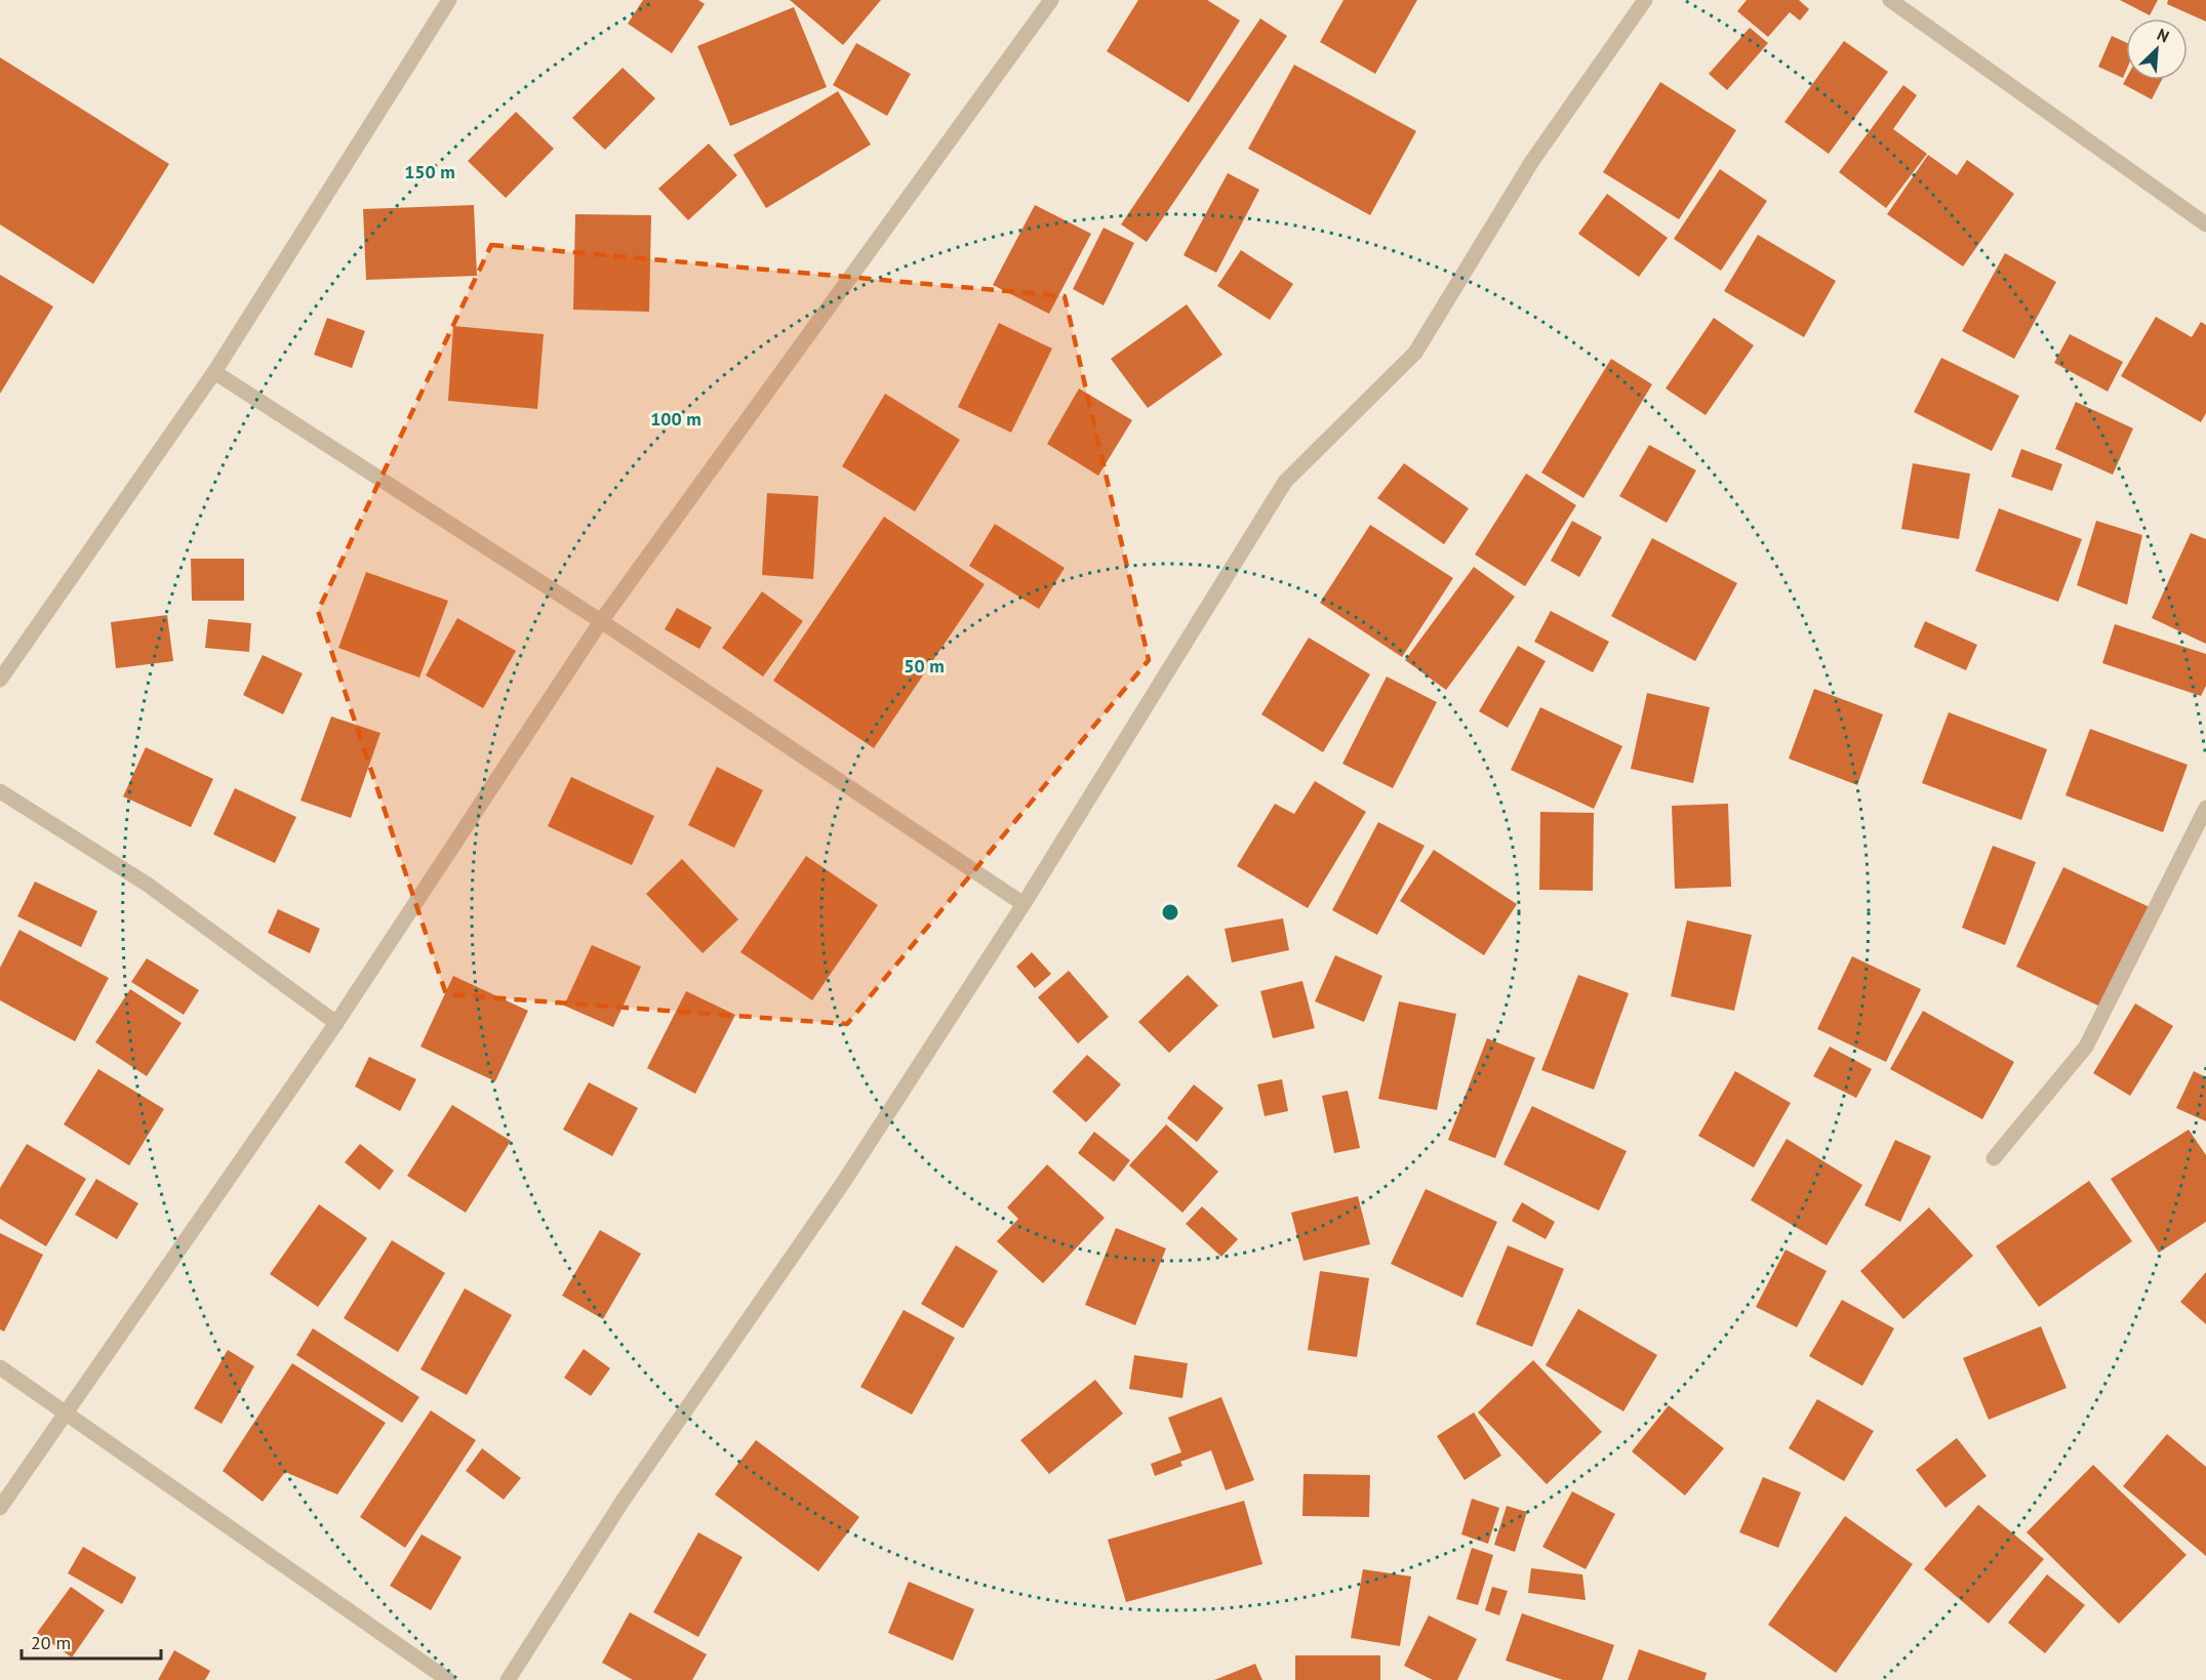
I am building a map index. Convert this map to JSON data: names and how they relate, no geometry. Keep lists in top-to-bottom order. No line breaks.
{"scale_bar":"20 m","north":"top right","rings":["150 m","100 m","50 m"]}
